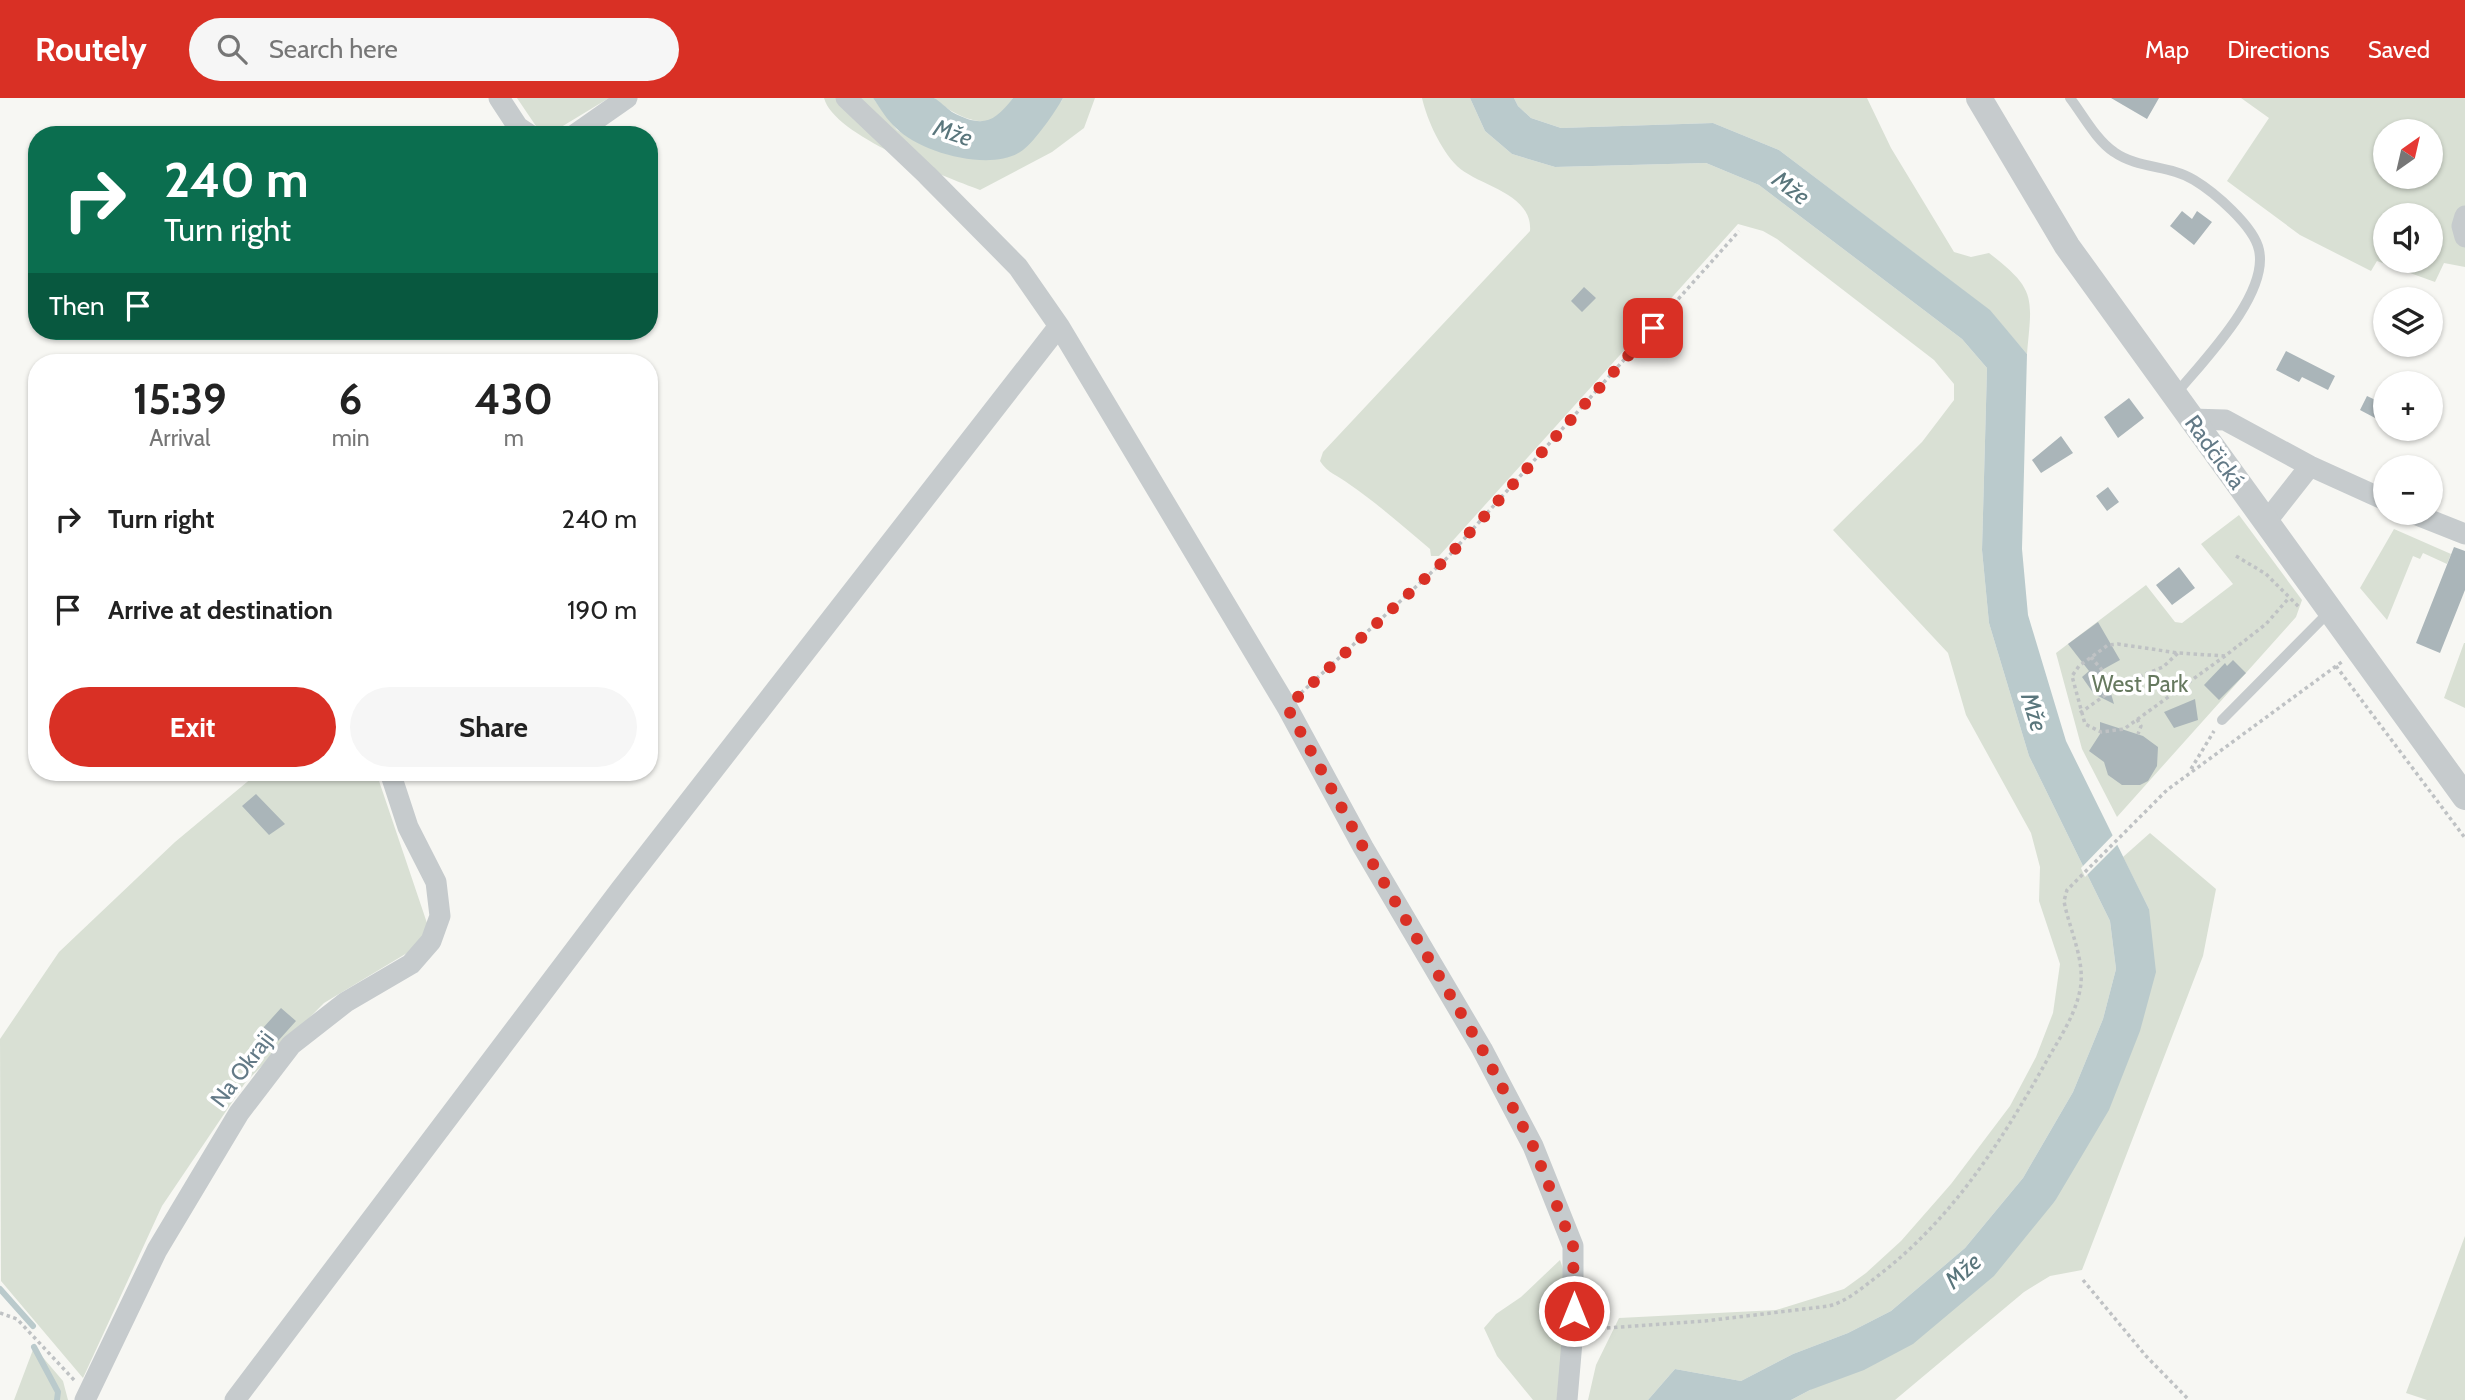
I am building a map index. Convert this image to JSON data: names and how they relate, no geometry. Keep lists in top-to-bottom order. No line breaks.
{"streets":{"street":["Radčická","Na Okraji"]},"water":["Mže"],"parks":["West Park"],"north":"top right","page":{"header":"Routely","search":"Search here","nav":["Map","Directions","Saved"],"map_buttons":["+","−"],"turn":["240 m","Turn right"],"then":"Then","eta":["15:39","Arrival","6","min","430","m"],"list":[{"name":"Turn right","value":"240 m"},{"name":"Arrive at destination","value":"190 m"}],"buttons":["Exit","Share"]}}
